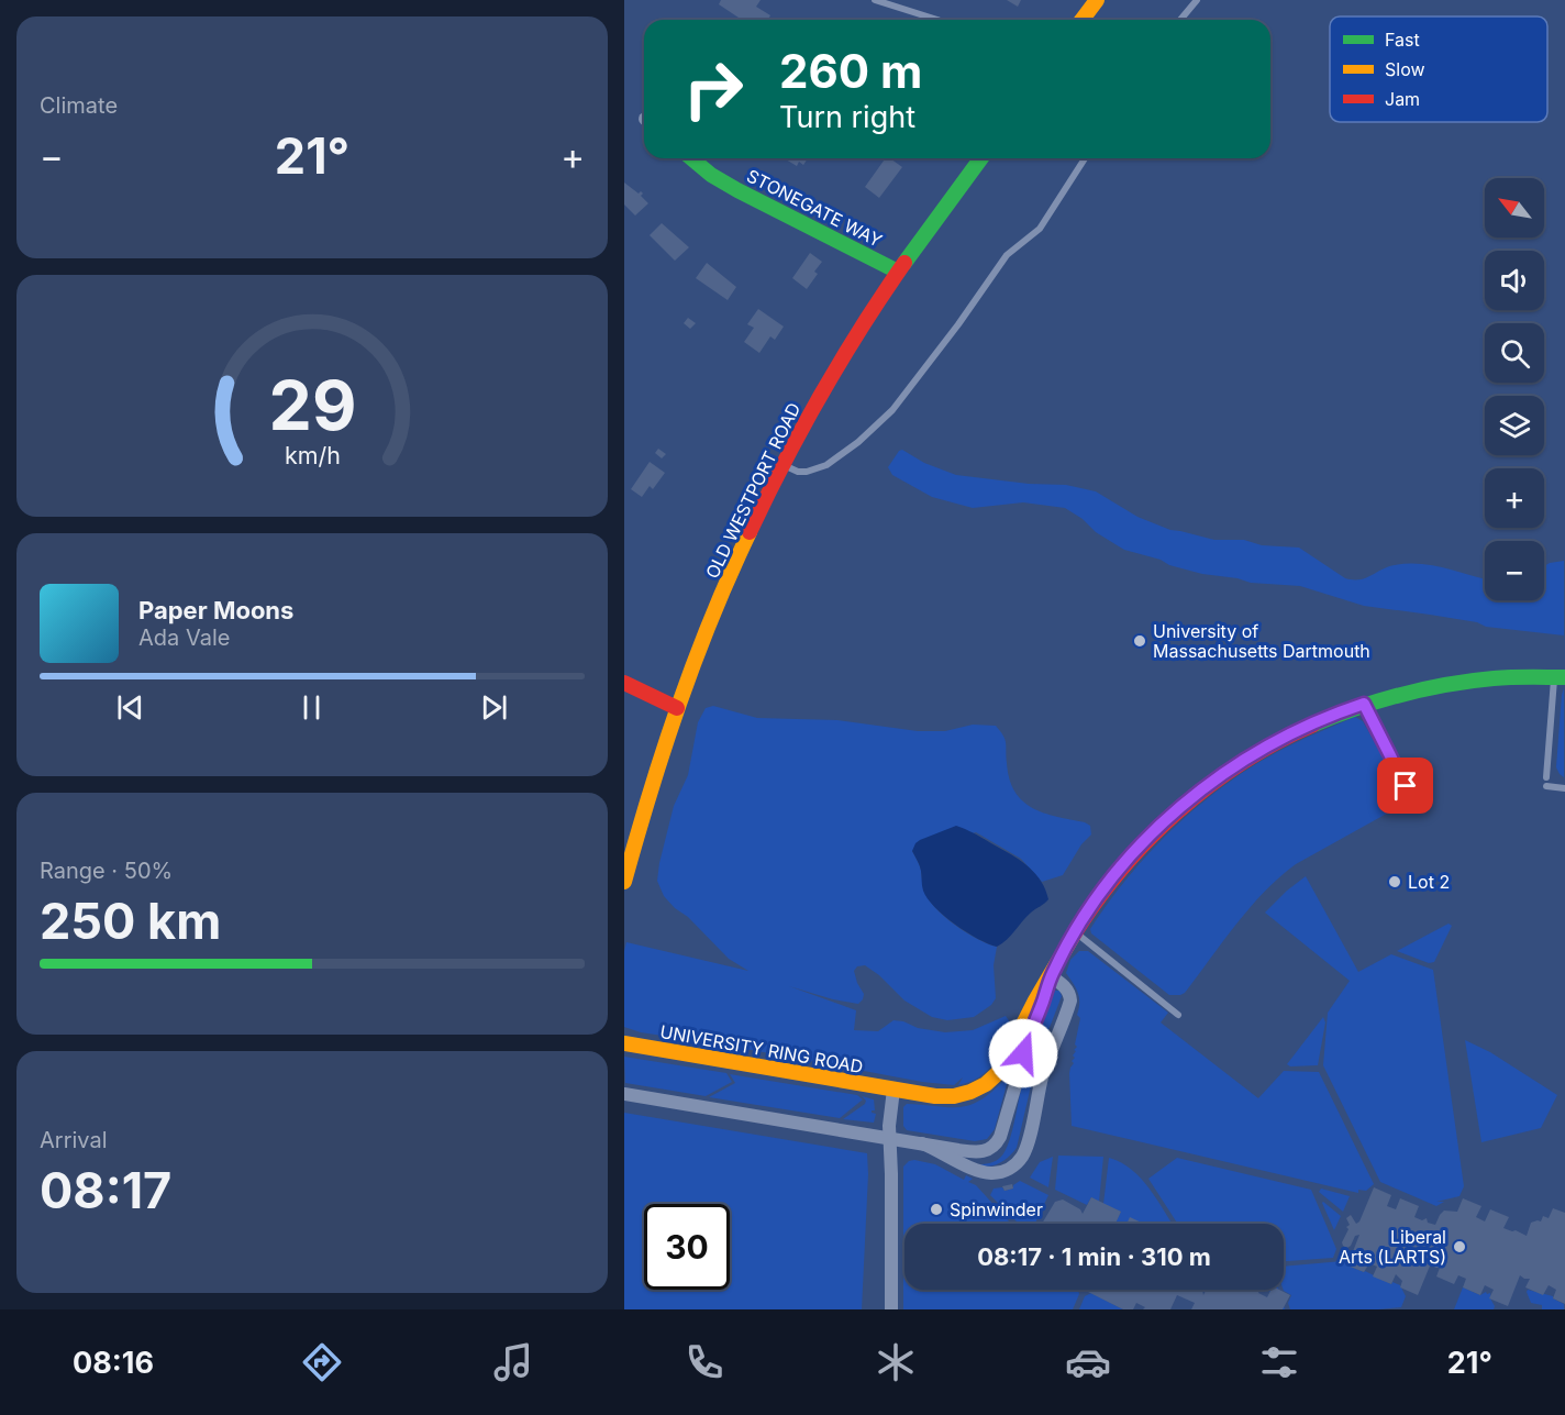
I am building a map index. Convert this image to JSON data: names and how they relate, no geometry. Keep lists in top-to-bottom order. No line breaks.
{"streets":{"street":["STONEGATE WAY","OLD WESTPORT ROAD","UNIVERSITY RING ROAD"]},"crossings":[["STONEGATE WAY","OLD WESTPORT ROAD"]],"places":["University of Massachusetts Dartmouth","Lot 2","Spinwinder","Liberal Arts (LARTS)"],"legend":["Fast","Slow","Jam"],"north":"top left","page":{"tile":["Climate",["Range · 50%","250 km"],["Arrival","08:17"]],"turn":["260 m","Turn right"],"heat":["−","21°","+"],"map_buttons":["+","−"],"song":["Paper Moons","Ada Vale"],"limit":"30","trip":"08:17 · 1 min · 310 m","tabs":["08:16","21°"],"gauge":["29","km/h"]}}
